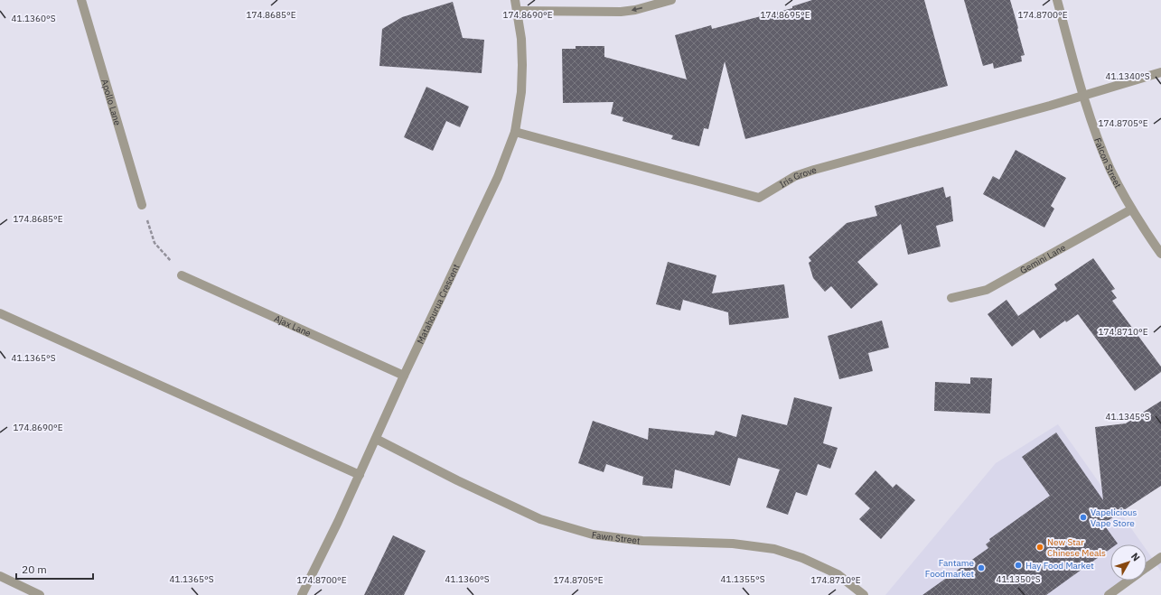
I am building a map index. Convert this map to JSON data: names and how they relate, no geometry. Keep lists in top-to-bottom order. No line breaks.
{"streets":{"street":["Apollo Lane","Falcon Street","Iris Grove","Gemini Lane","Matahourua Crescent","Ajax Lane","Fawn Street"]},"crossings":[["Falcon Street","Iris Grove"],["Falcon Street","Gemini Lane"],["Iris Grove","Matahourua Crescent"],["Matahourua Crescent","Ajax Lane"],["Matahourua Crescent","Fawn Street"]],"places":["Vapelicious Vape Store","New Star Chinese Meals","Hay Food Market","Fantame Foodmarket"],"scale_bar":"20 m","north":"top right","coordinates":["174.8685°E","174.8695°E","174.8700°E","174.8690°E","41.1360°S","41.1340°S","174.8705°E","174.8710°E","41.1365°S","41.1345°S","41.1355°S","41.1350°S"]}
